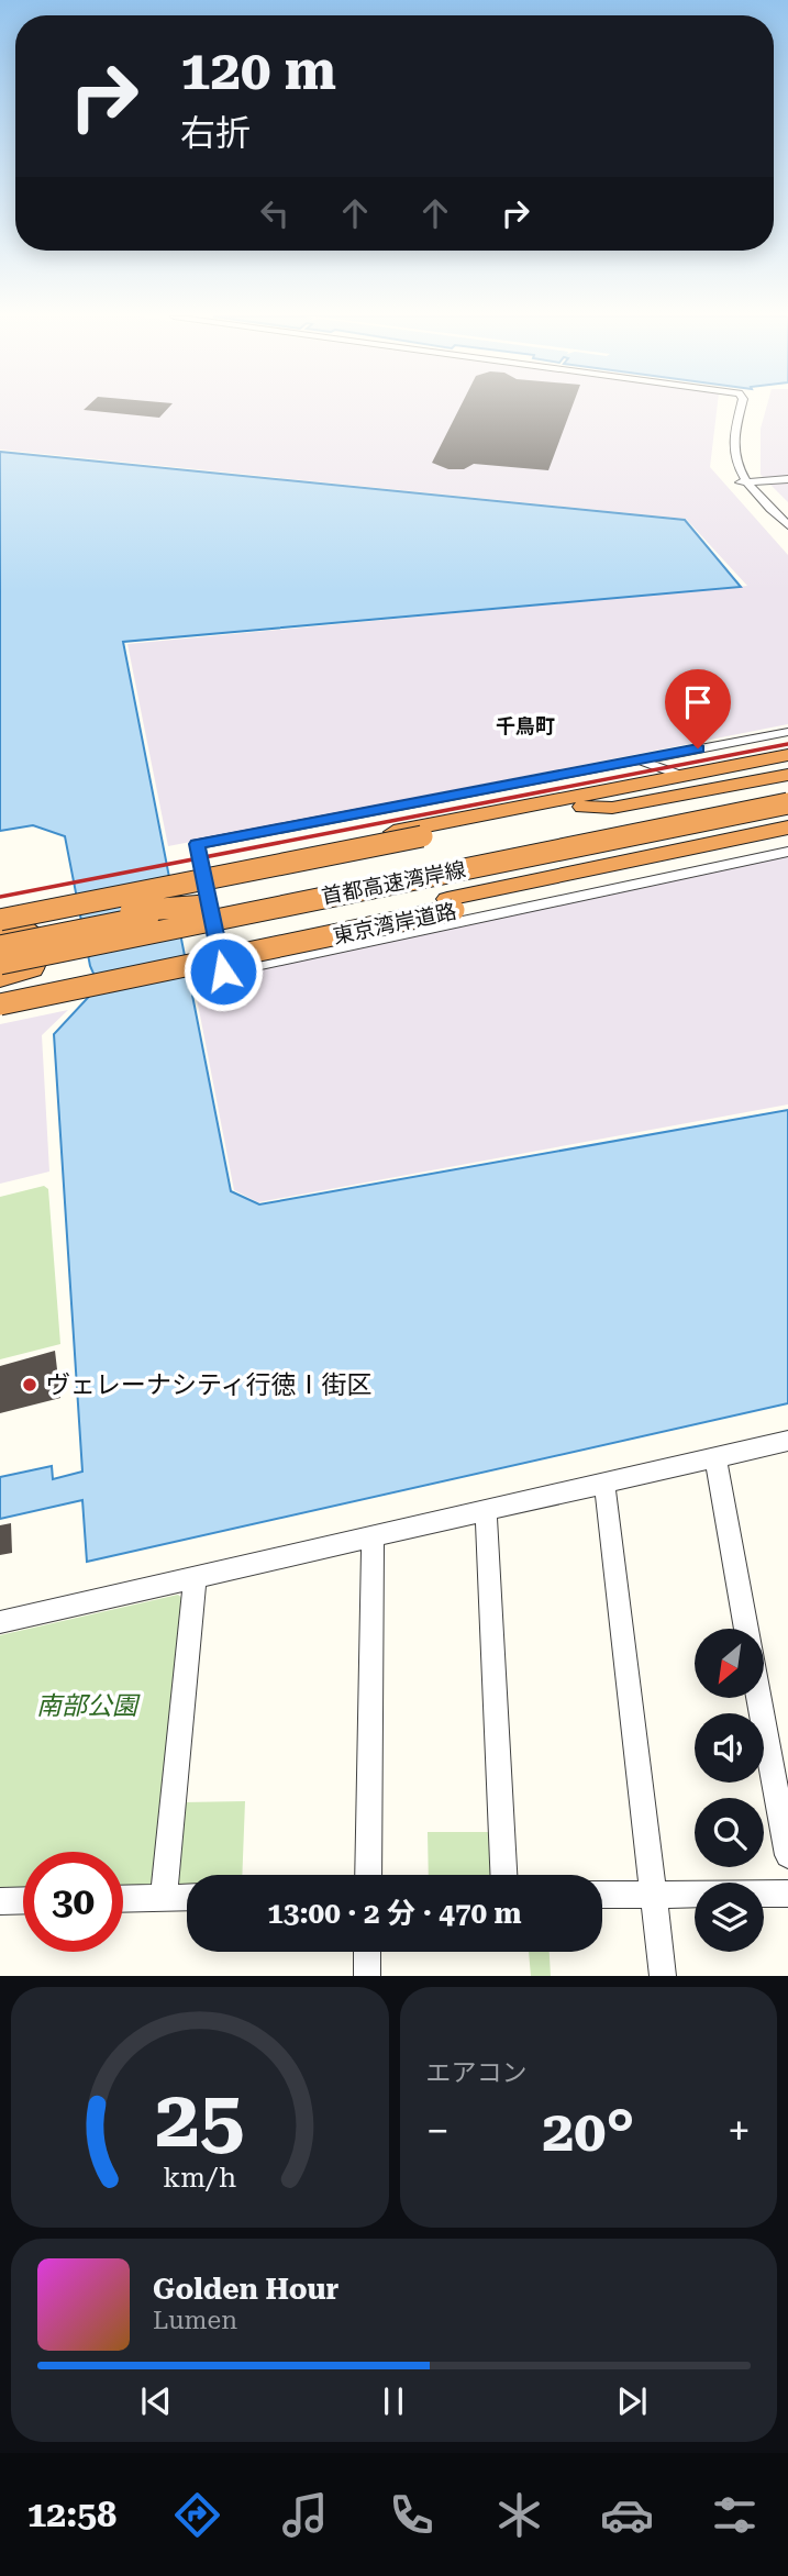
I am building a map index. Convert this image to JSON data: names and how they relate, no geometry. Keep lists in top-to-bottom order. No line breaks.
{"streets":{"highway":["首都高速湾岸線","東京湾岸道路"]},"districts":["千鳥町"],"parks":["南部公園"],"places":["ヴェレーナシティ行徳Ⅰ街区"],"north":"bottom left","page":{"turn":["120 m","右折"],"limit":"30","trip":"13:00 · 2 分 · 470 m","tile":"エアコン","heat":["−","20°","+"],"song":["Golden Hour","Lumen"],"tabs":"12:58","gauge":["25","km/h"]}}
